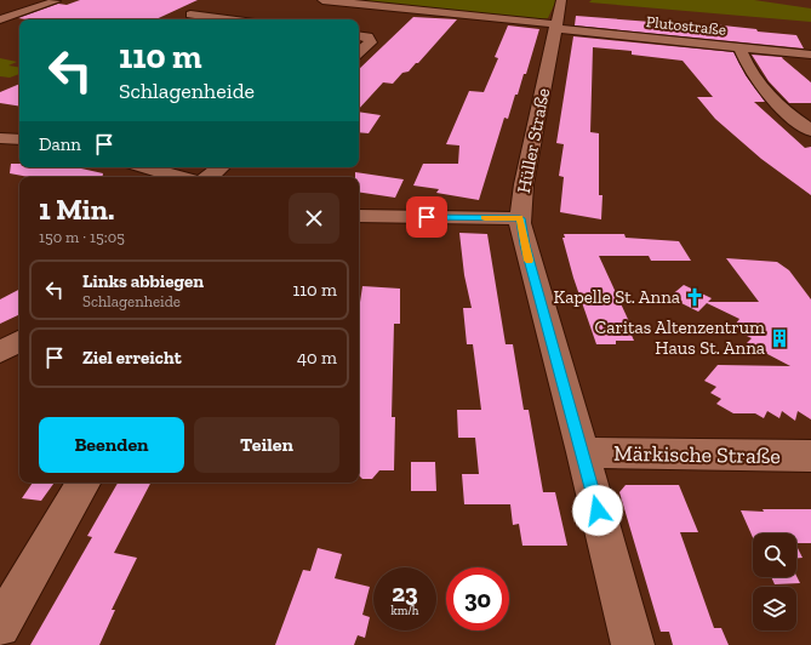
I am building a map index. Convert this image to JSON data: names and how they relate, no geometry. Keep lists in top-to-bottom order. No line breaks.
{"streets":{"street":["Plutostraße","Hüller Straße","Märkische Straße"]},"crossings":[["Plutostraße","Hüller Straße"],["Hüller Straße","Märkische Straße"]],"places":{"church":["Kapelle St. Anna"],"building":["Caritas Altenzentrum Haus St. Anna"]},"page":{"turn":["110 m","Schlagenheide"],"then":"Dann","heading":["1 Min.","150 m · 15:05"],"list":[{"name":"Links abbiegen","note":"Schlagenheide","value":"110 m"},{"name":"Ziel erreicht","value":"40 m"}],"buttons":["Beenden","Teilen"],"speed":"23 km/h","limit":"30"}}
